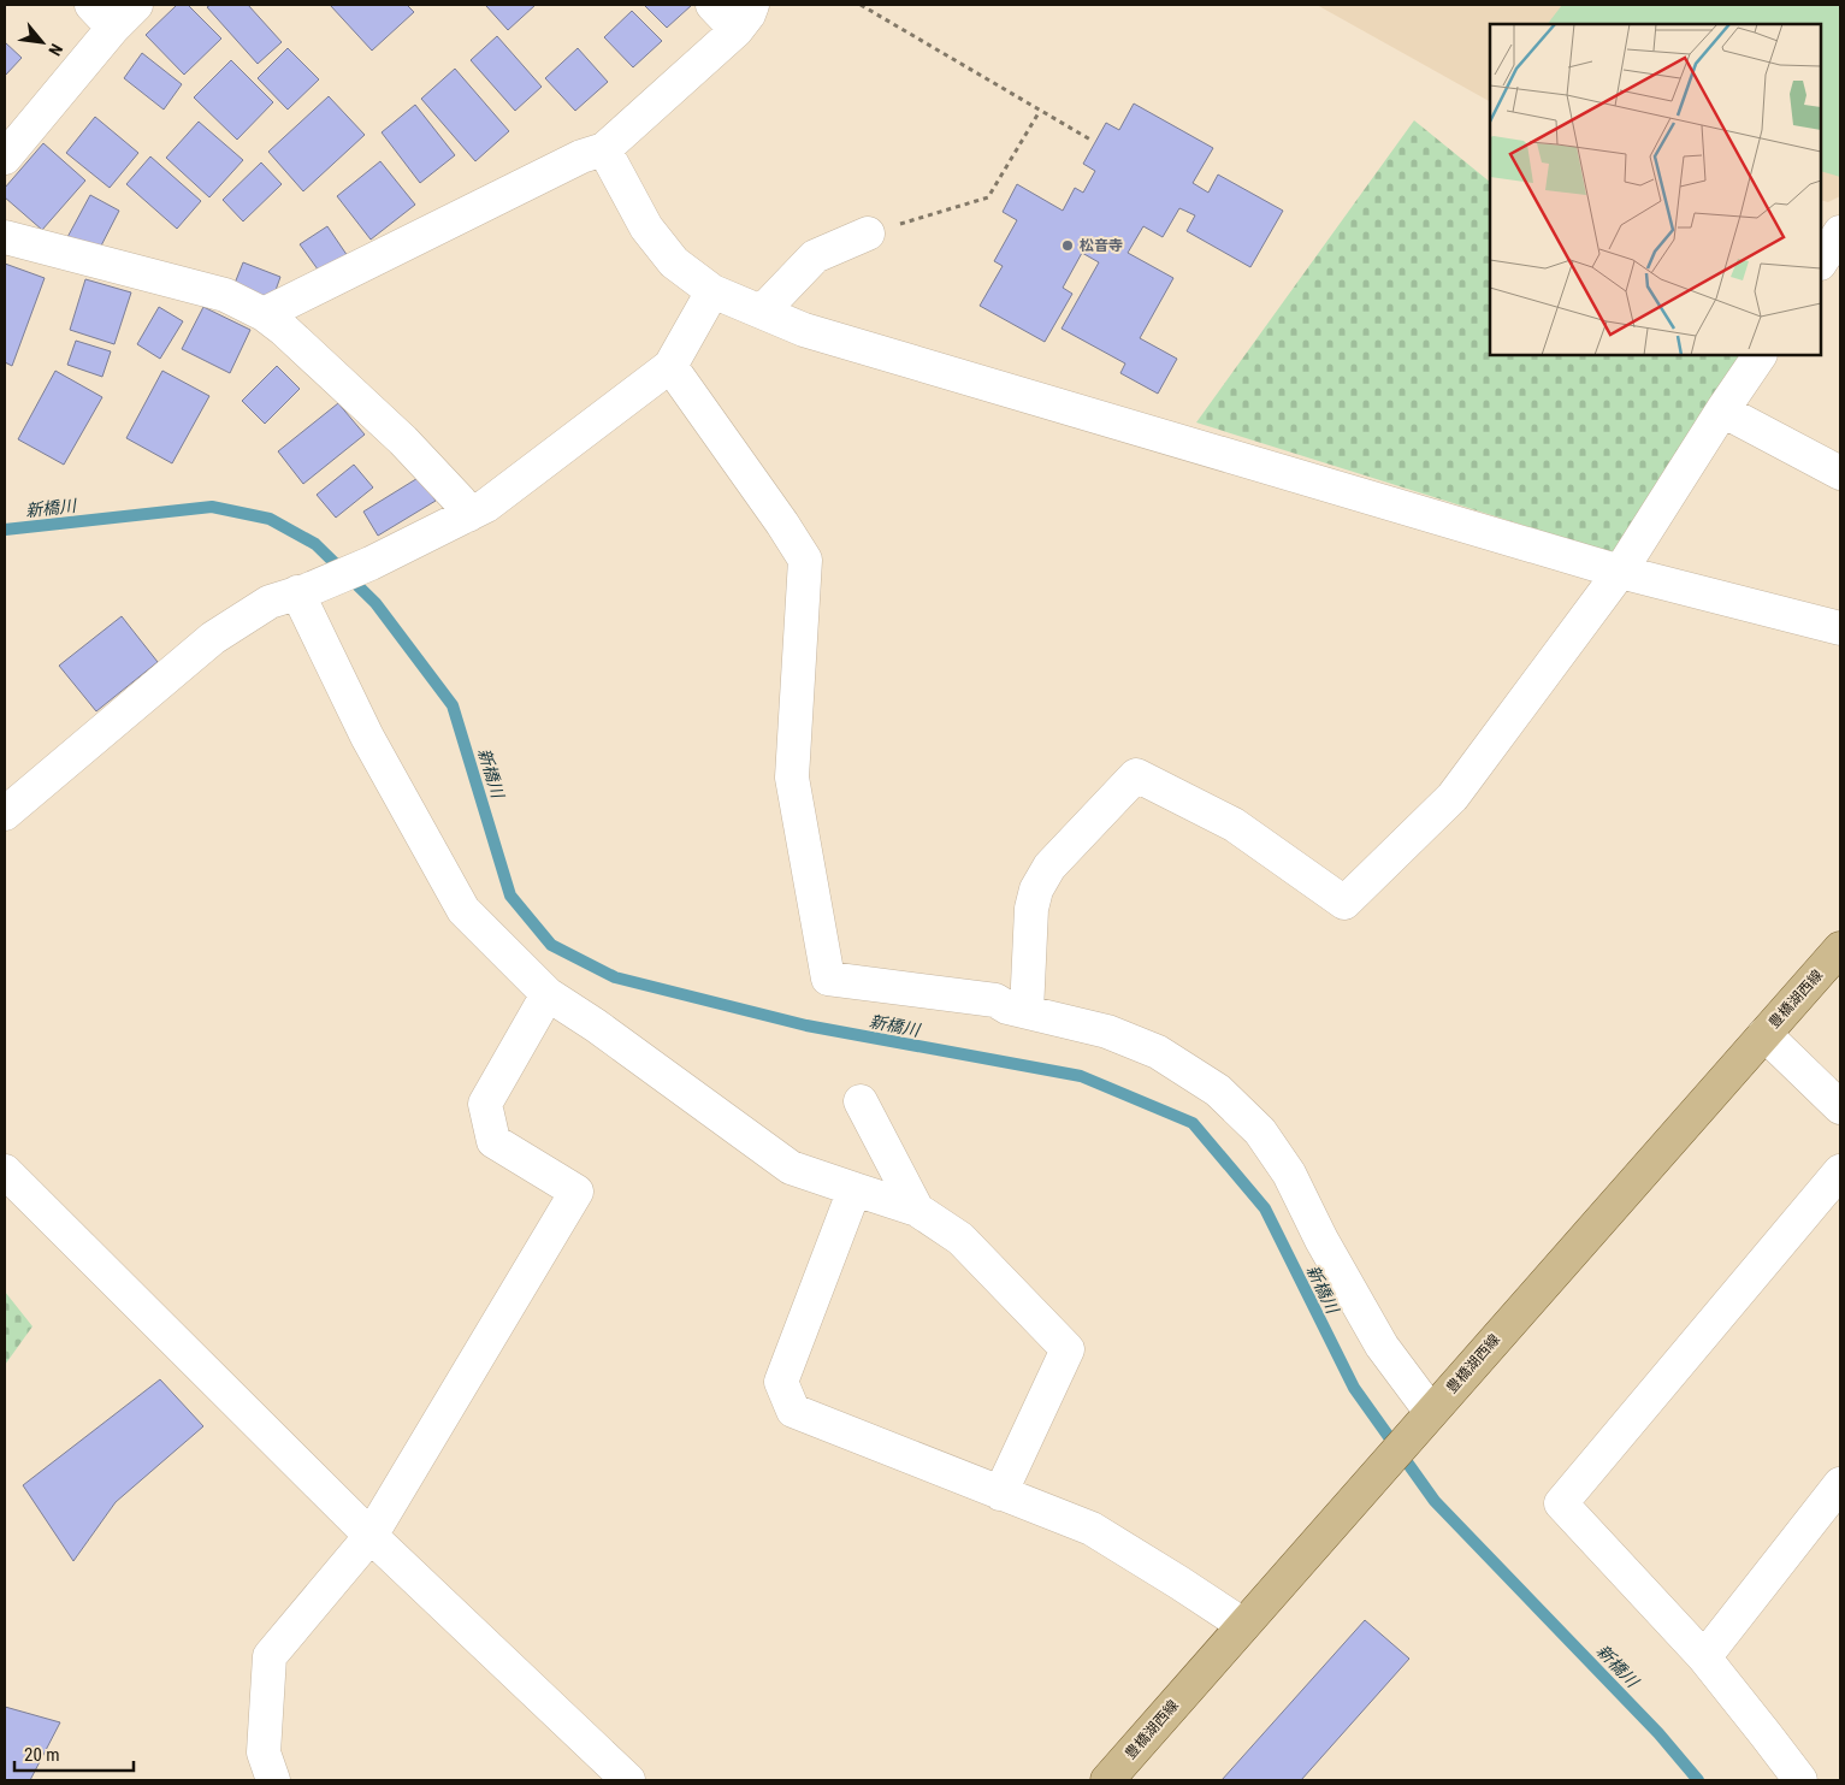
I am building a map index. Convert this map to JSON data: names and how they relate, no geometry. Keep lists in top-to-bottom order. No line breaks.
{"streets":{"main road":["豊橋湖西線"]},"water":["新橋川"],"places":["松音寺"],"scale_bar":"20 m","north":"bottom right"}
